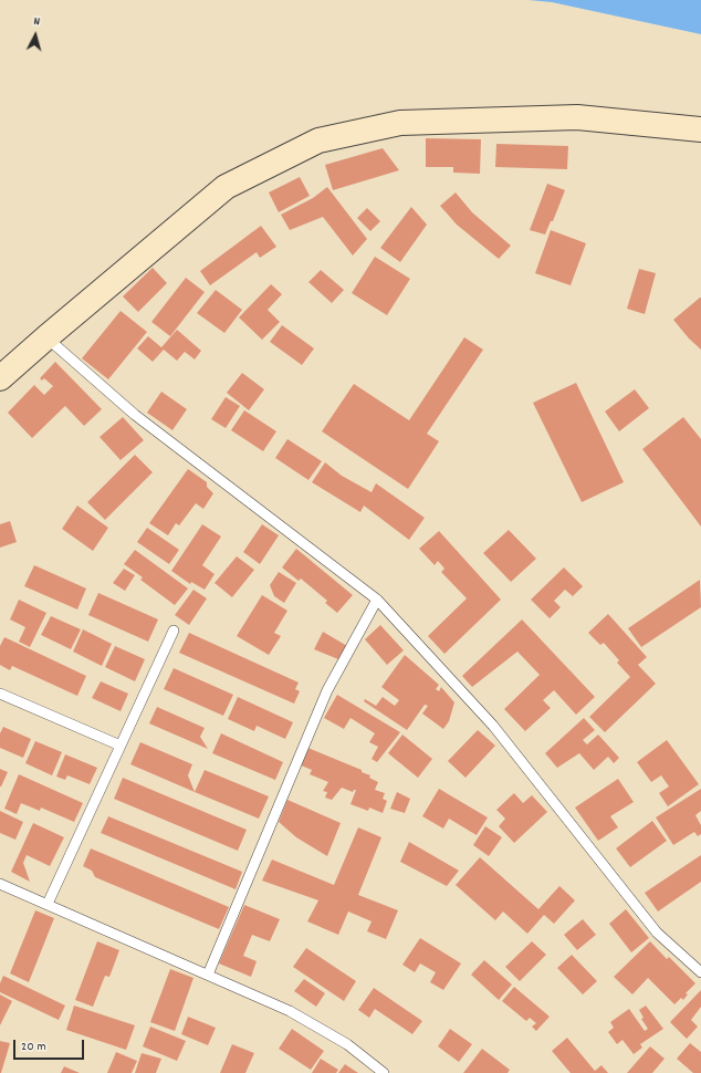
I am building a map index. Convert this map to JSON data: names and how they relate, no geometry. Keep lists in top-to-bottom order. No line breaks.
{"scale_bar":"20 m","north":"top"}
